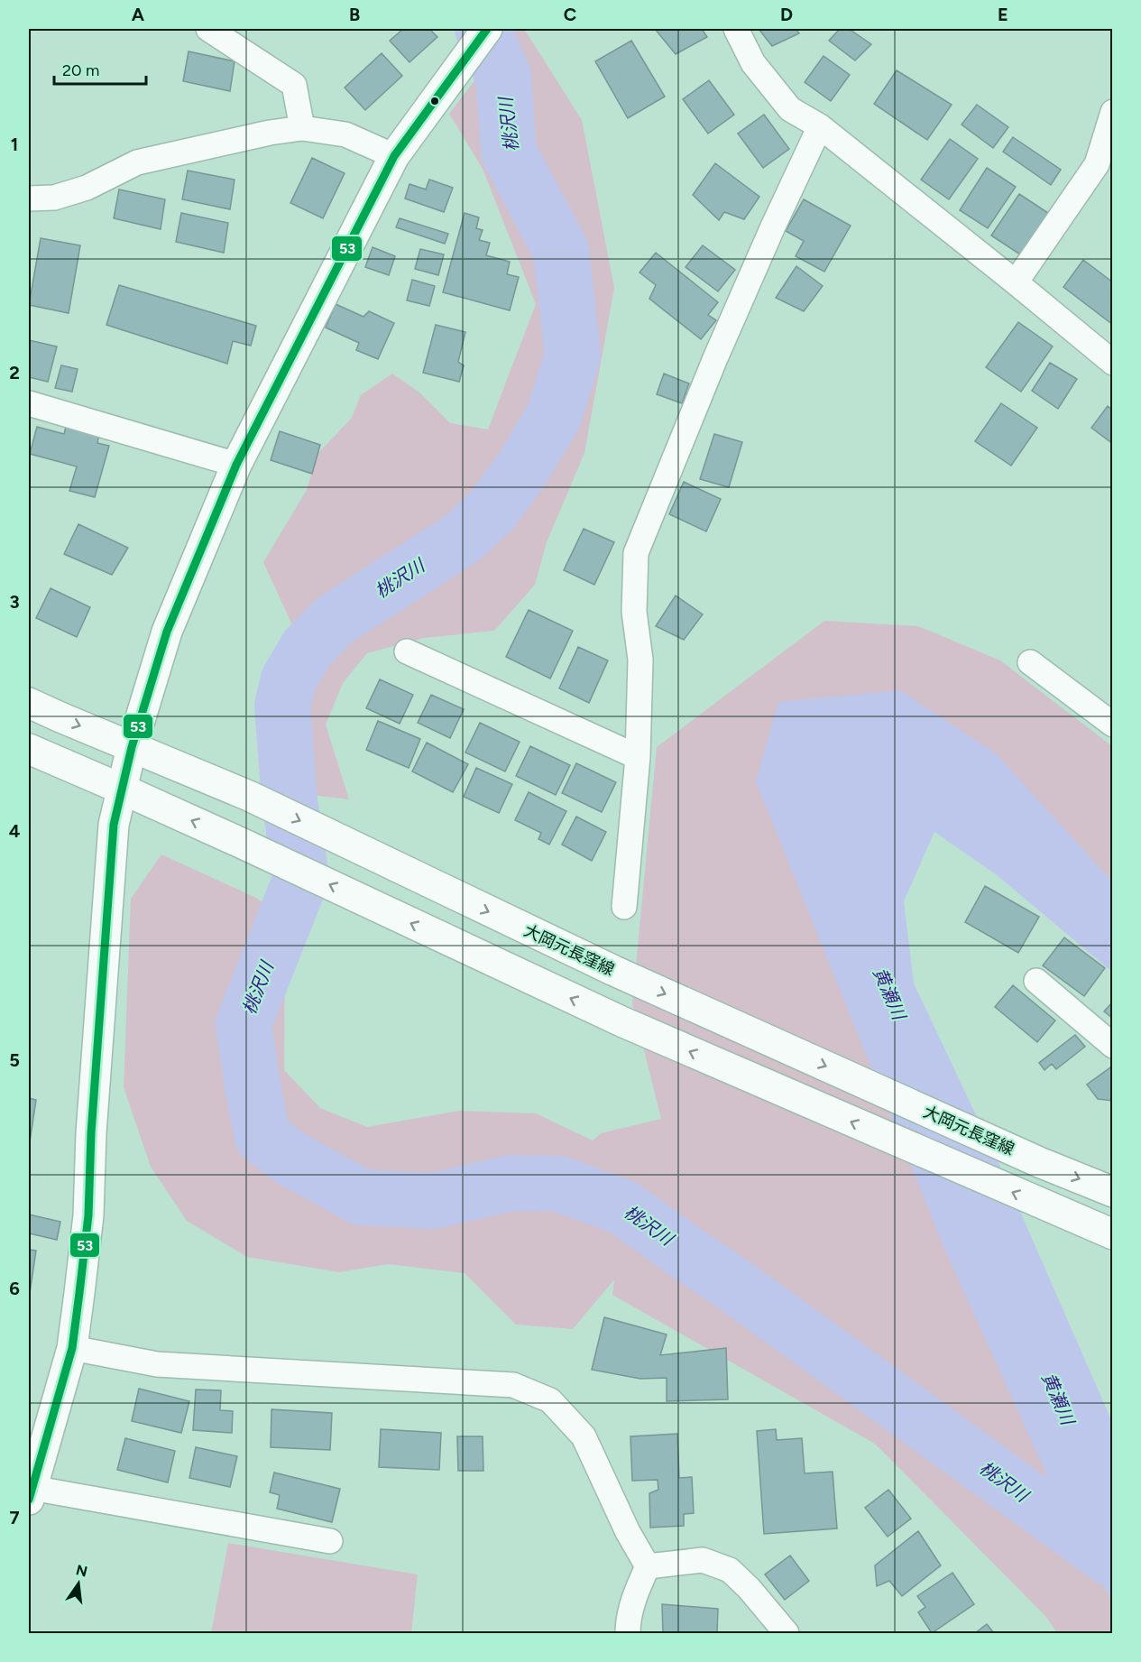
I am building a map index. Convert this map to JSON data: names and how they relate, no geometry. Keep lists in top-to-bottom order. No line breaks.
{"streets":{"main road":["大岡元長窪線"]},"water":["桃沢川","黄瀬川"],"lines":["transit line 53"],"scale_bar":"20 m","north":"top","grid":{"columns":["A","B","C","D","E"],"rows":["1","2","3","4","5","6","7"]}}
